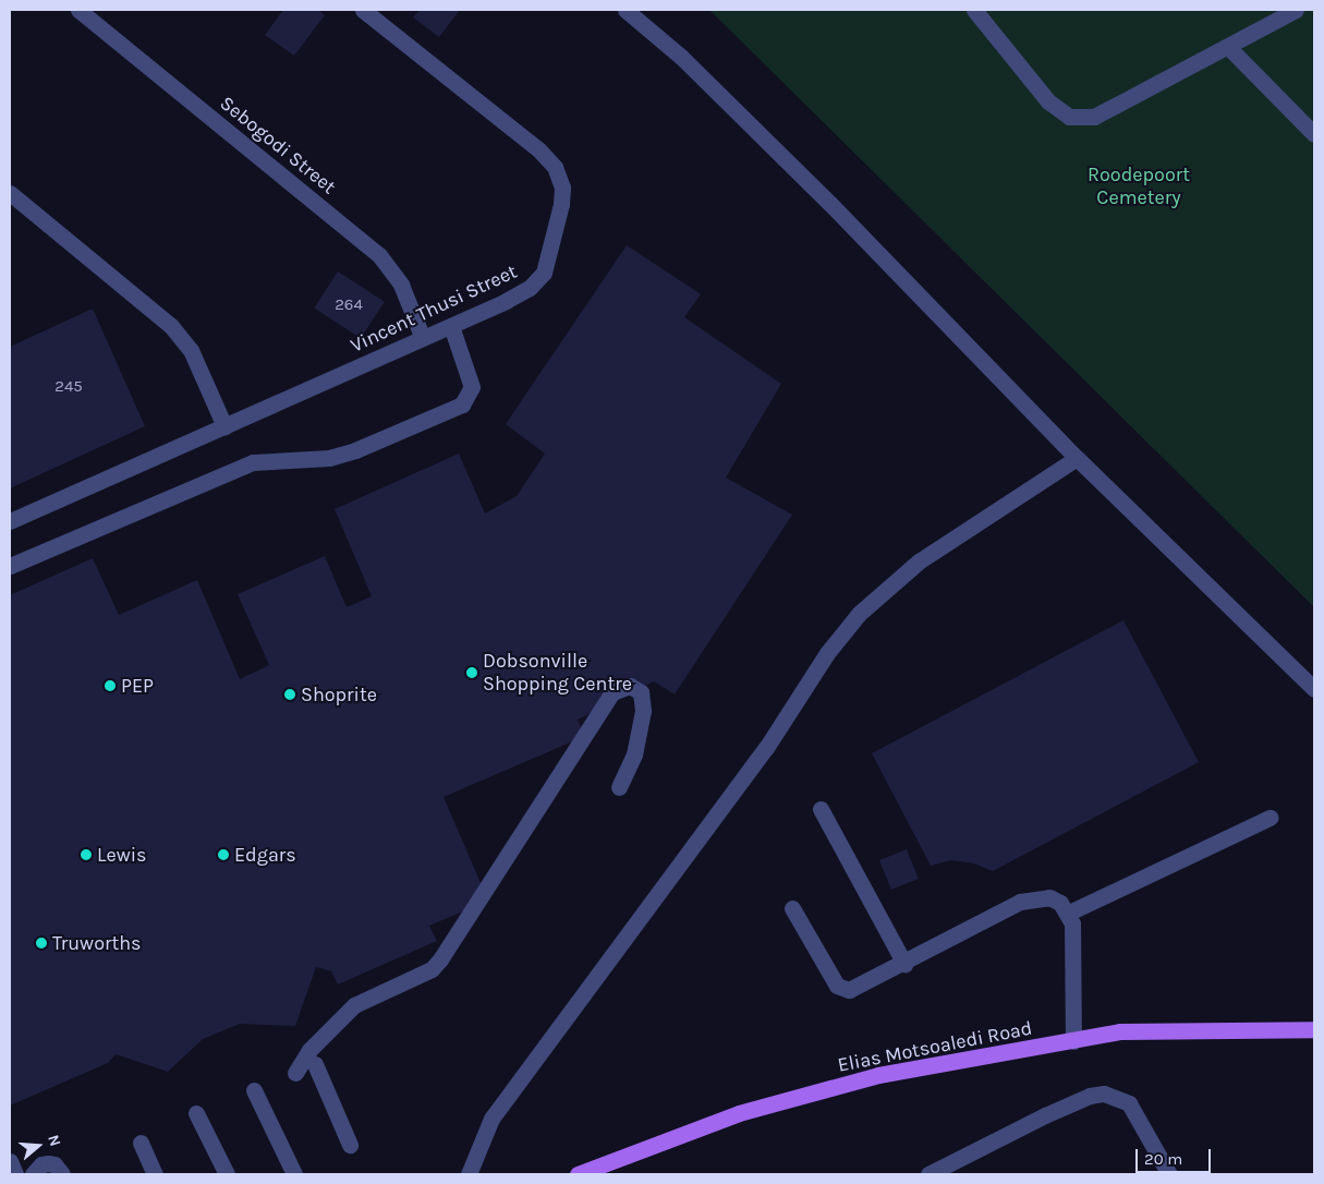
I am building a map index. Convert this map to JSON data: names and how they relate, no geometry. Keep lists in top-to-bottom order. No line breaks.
{"streets":{"main road":["Elias Motsoaledi Road"],"street":["Sebogodi Street","Vincent Thusi Street"]},"crossings":[["Sebogodi Street","Vincent Thusi Street"]],"parks":["Roodepoort Cemetery"],"places":["Dobsonville Shopping Centre","PEP","Shoprite","Lewis","Edgars","Truworths"],"house_numbers":["264","245"],"scale_bar":"20 m","north":"right"}
